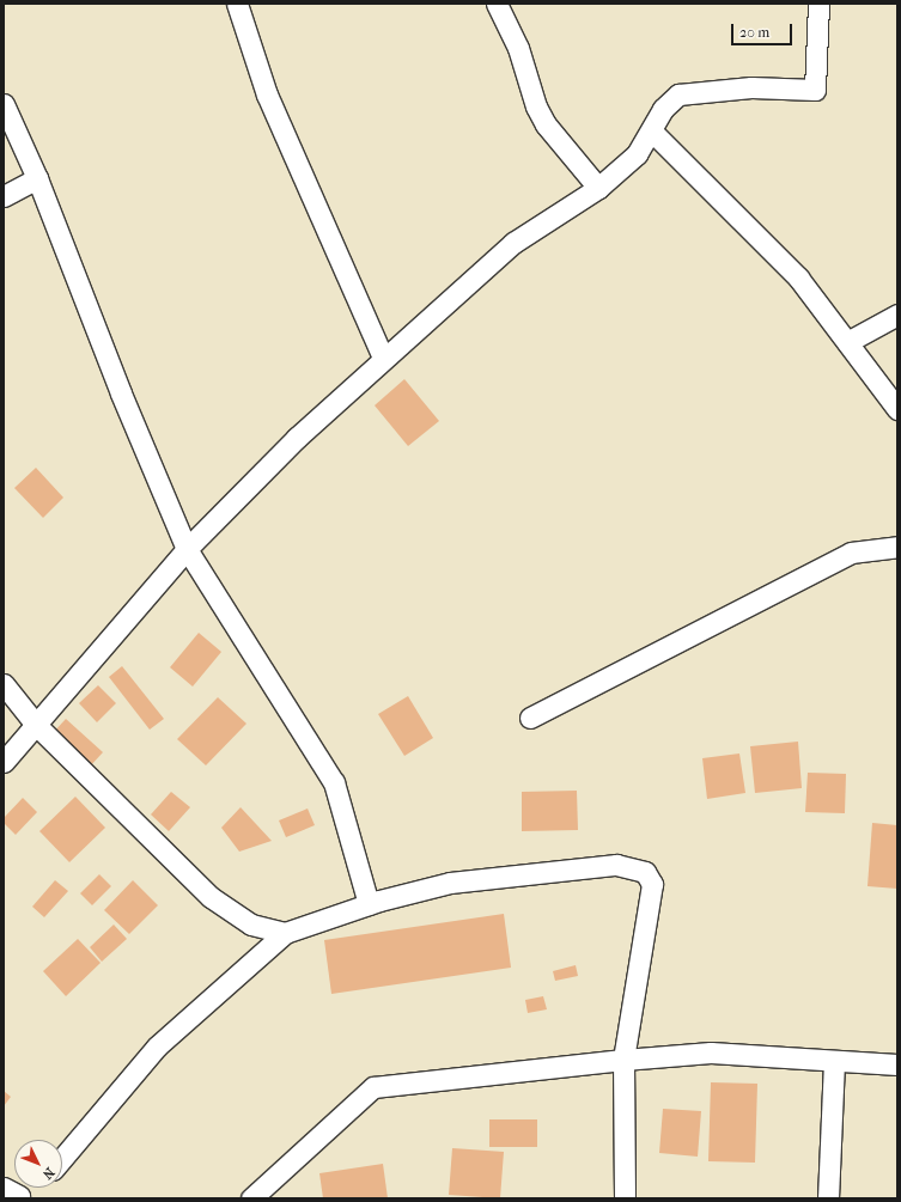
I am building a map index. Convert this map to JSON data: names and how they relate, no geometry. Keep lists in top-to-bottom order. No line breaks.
{"scale_bar":"20 m","north":"bottom right"}
